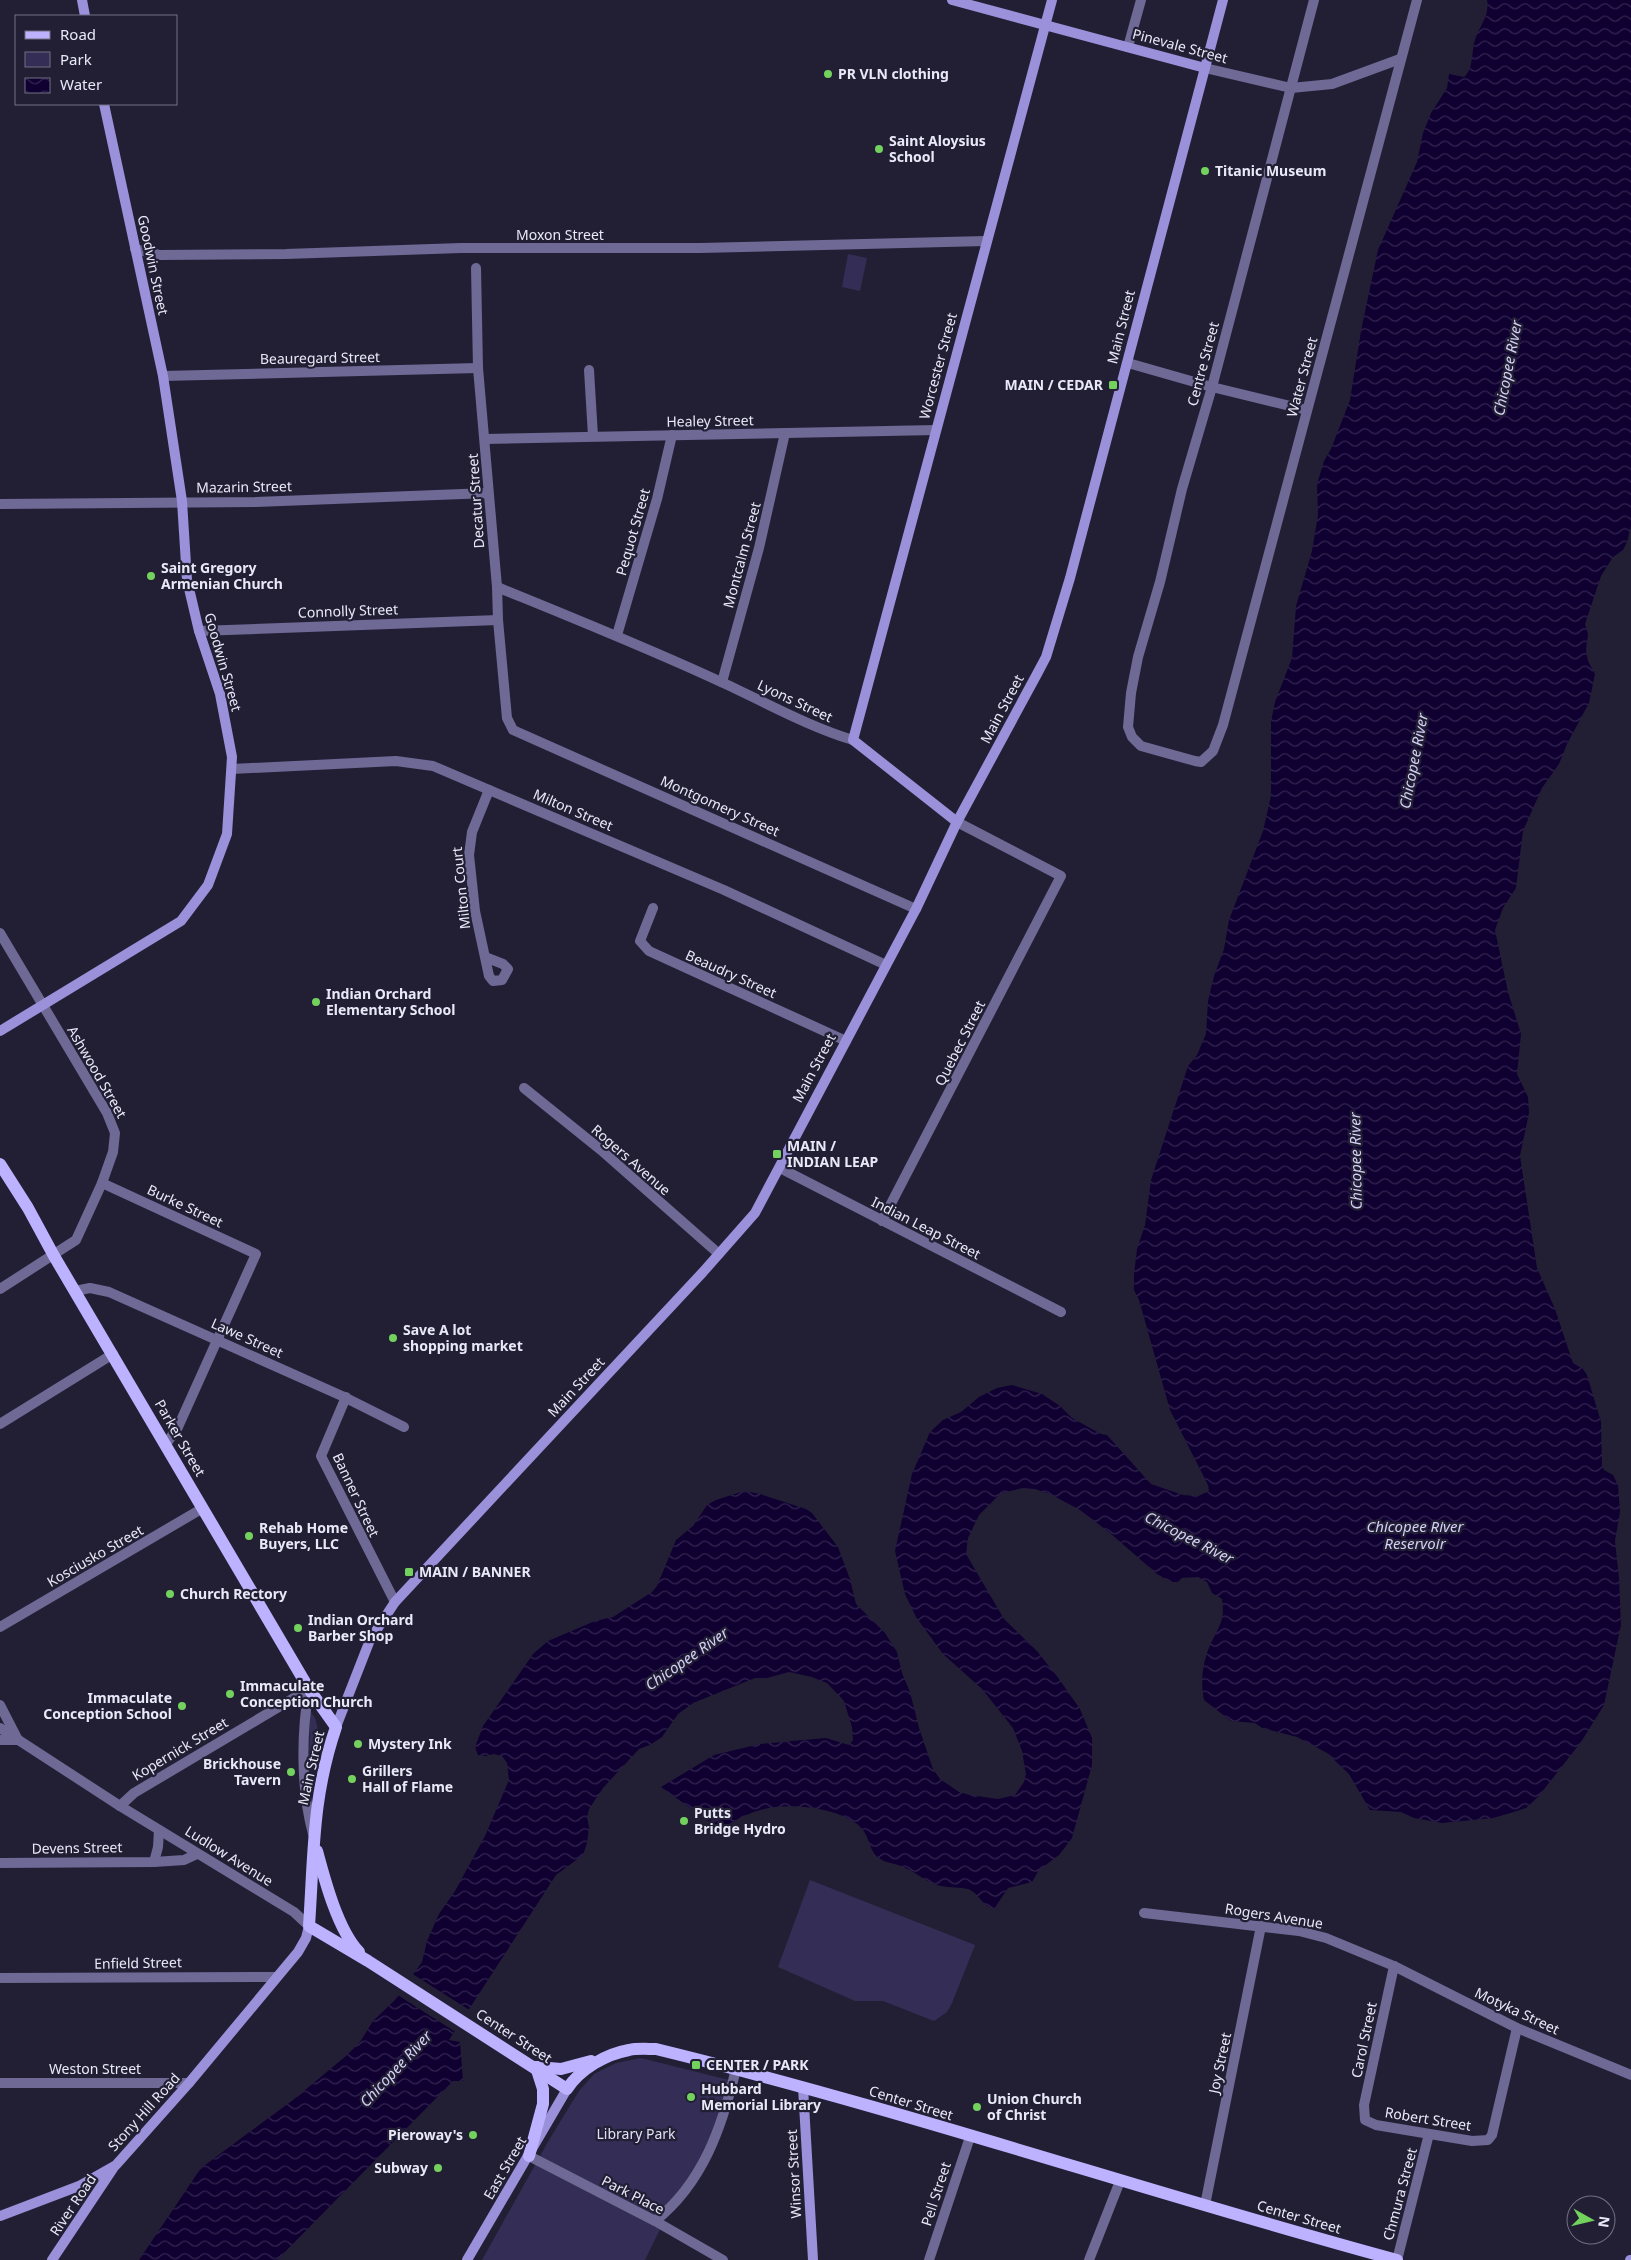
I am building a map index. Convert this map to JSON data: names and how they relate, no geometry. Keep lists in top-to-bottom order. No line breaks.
{"streets":{"main road":["Pinevale Street","Goodwin Street","Main Street","Worcester Street","Lyons Street","Parker Street","Ludlow Avenue","Center Street","Stony Hill Road","East Street","Winsor Street","River Road"],"street":["Moxon Street","Beauregard Street","Centre Street","Water Street","Healey Street","Mazarin Street","Decatur Street","Pequot Street","Montcalm Street","Connolly Street","Montgomery Street","Milton Street","Milton Court","Beaudry Street","Quebec Street","Ashwood Street","Rogers Avenue","Burke Street","Indian Leap Street","Lawe Street","Banner Street","Kosciusko Street","Kopernick Street","Devens Street","Enfield Street","Motyka Street","Carol Street","Joy Street","Weston Street","Robert Street","Pell Street","Chmura Street","Park Place"]},"crossings":[["Pinevale Street","Main Street"],["Pinevale Street","Centre Street"],["Pinevale Street","Worcester Street"],["Pinevale Street","Water Street"],["Moxon Street","Goodwin Street"],["Moxon Street","Worcester Street"],["Goodwin Street","Beauregard Street"],["Goodwin Street","Mazarin Street"],["Goodwin Street","Connolly Street"],["Goodwin Street","Milton Street"],["Goodwin Street","Ashwood Street"],["Main Street","Lyons Street"],["Main Street","Montgomery Street"],["Main Street","Milton Street"],["Main Street","Beaudry Street"],["Main Street","Rogers Avenue"],["Main Street","Indian Leap Street"],["Main Street","Parker Street"],["Main Street","Banner Street"],["Main Street","Ludlow Avenue"],["Main Street","Enfield Street"],["Main Street","Stony Hill Road"],["Beauregard Street","Decatur Street"],["Centre Street","Water Street"],["Worcester Street","Healey Street"],["Worcester Street","Lyons Street"],["Healey Street","Decatur Street"],["Healey Street","Pequot Street"],["Healey Street","Montcalm Street"],["Mazarin Street","Decatur Street"],["Decatur Street","Connolly Street"],["Decatur Street","Lyons Street"],["Decatur Street","Montgomery Street"],["Pequot Street","Lyons Street"],["Montcalm Street","Lyons Street"],["Lyons Street","Quebec Street"],["Milton Street","Milton Court"],["Quebec Street","Indian Leap Street"],["Ashwood Street","Burke Street"],["Ashwood Street","Parker Street"],["Rogers Avenue","Motyka Street"],["Rogers Avenue","Carol Street"],["Rogers Avenue","Joy Street"],["Burke Street","Lawe Street"],["Lawe Street","Parker Street"],["Lawe Street","Banner Street"],["Parker Street","Kosciusko Street"],["Parker Street","Kopernick Street"],["Kopernick Street","Ludlow Avenue"],["Devens Street","Ludlow Avenue"],["Ludlow Avenue","Center Street"],["Motyka Street","Carol Street"],["Motyka Street","Robert Street"],["Center Street","Joy Street"],["Center Street","East Street"],["Center Street","Winsor Street"],["Center Street","Pell Street"],["Center Street","Chmura Street"],["Carol Street","Robert Street"],["Weston Street","Stony Hill Road"],["Stony Hill Road","River Road"],["Robert Street","Chmura Street"],["East Street","Park Place"]],"water":["Chicopee River","Chicopee River Reservoir"],"parks":["Library Park"],"places":{"other":["PR VLN clothing","Saint Aloysius School","Titanic Museum","Saint Gregory Armenian Church","Indian Orchard Elementary School","Save A lot shopping market","Rehab Home Buyers, LLC","Church Rectory","Indian Orchard Barber Shop","Immaculate Conception Church","Immaculate Conception School","Mystery Ink","Brickhouse Tavern","Grillers Hall of Flame","Putts Bridge Hydro","Hubbard Memorial Library","Union Church of Christ","Pieroway's","Subway"],"transit":["MAIN / CEDAR","MAIN / INDIAN LEAP","MAIN / BANNER","CENTER / PARK"]},"legend":["Road","Park","Water"],"north":"right"}
